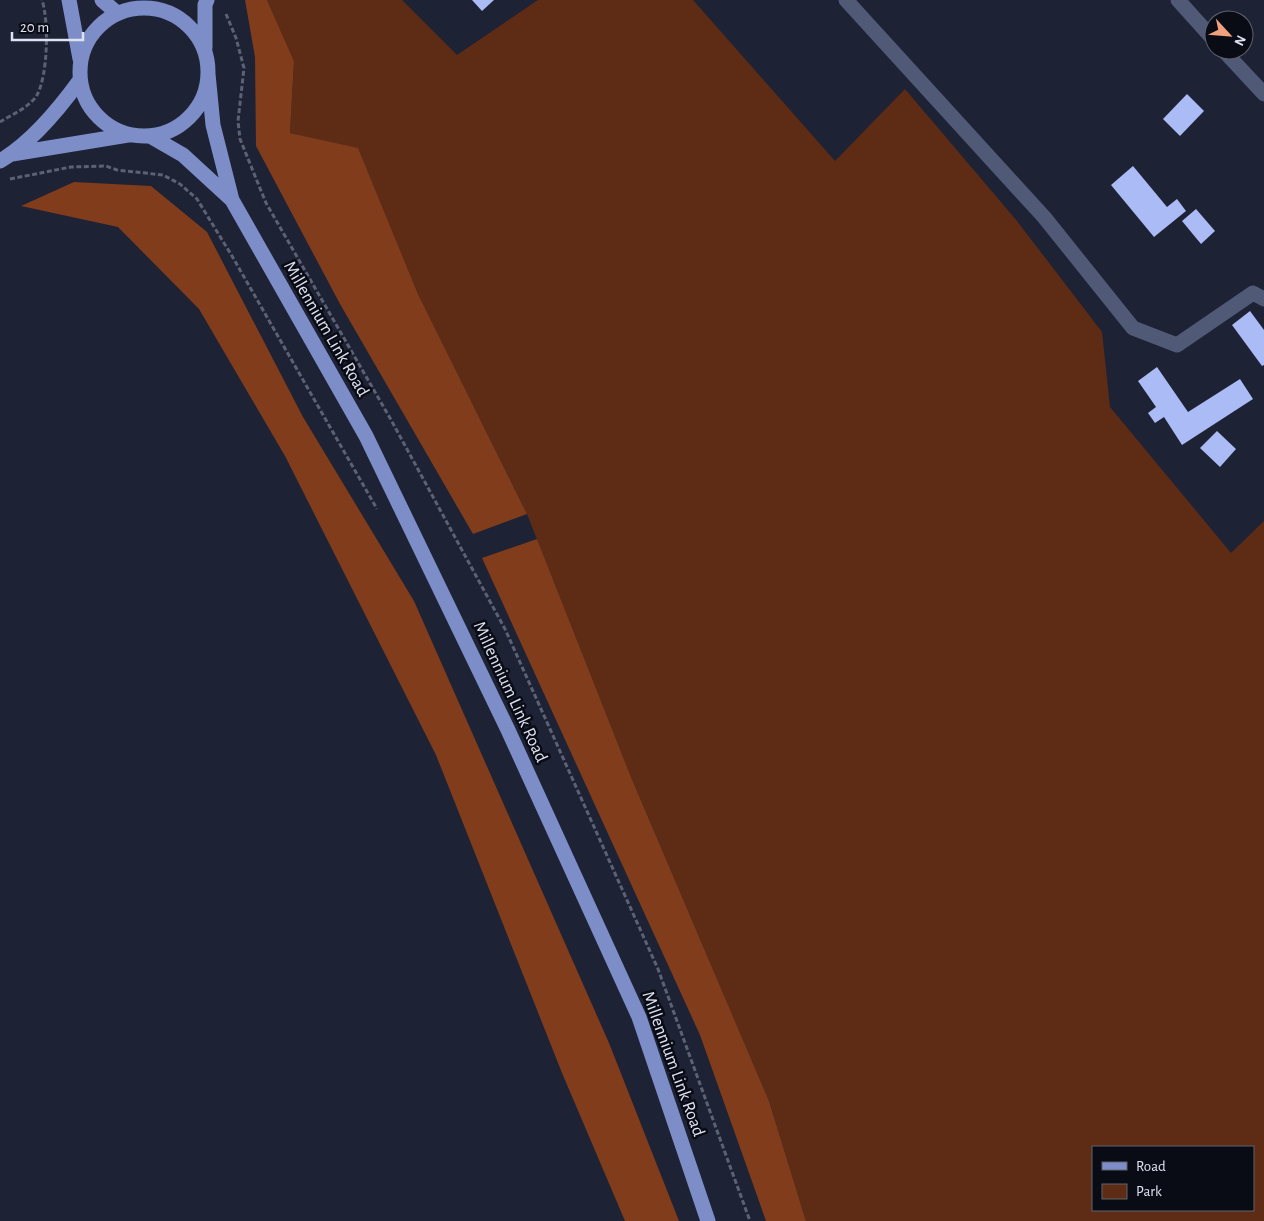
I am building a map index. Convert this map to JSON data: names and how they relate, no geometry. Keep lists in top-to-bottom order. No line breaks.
{"streets":{"main road":["Millennium Link Road"]},"legend":["Road","Park"],"scale_bar":"20 m","north":"bottom right"}
